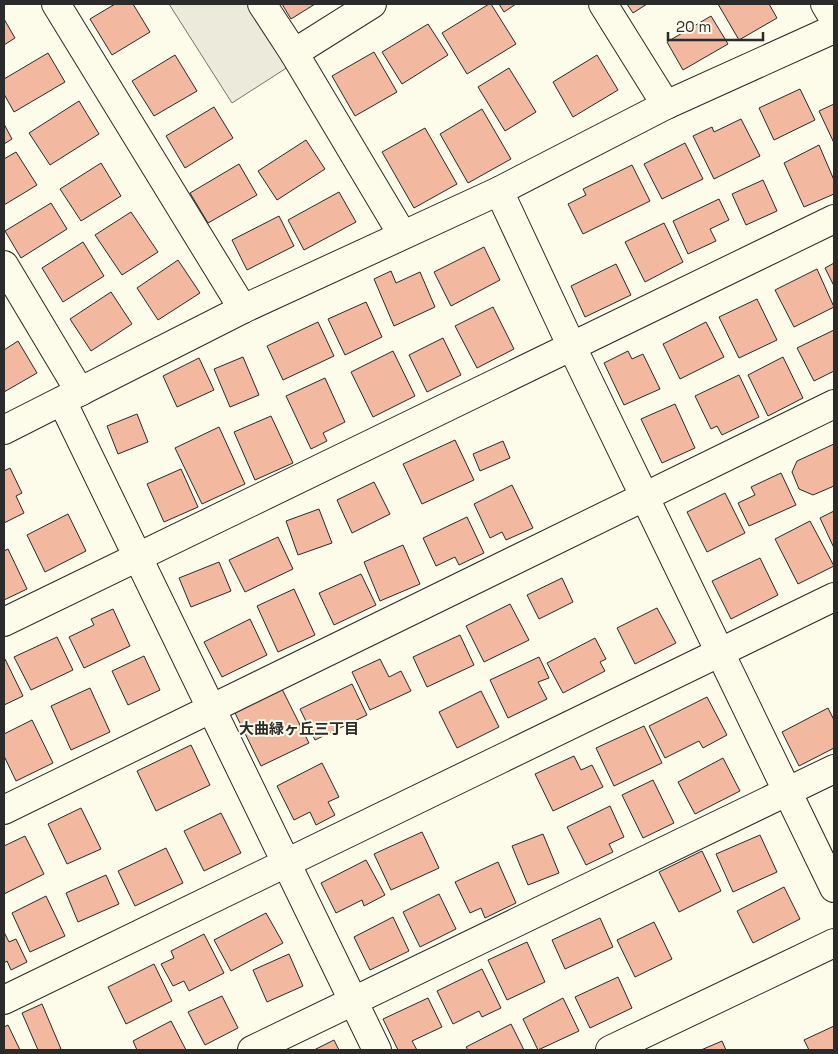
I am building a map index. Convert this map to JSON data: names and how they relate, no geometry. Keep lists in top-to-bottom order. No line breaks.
{"districts":["大曲緑ヶ丘三丁目"],"scale_bar":"20 m"}
